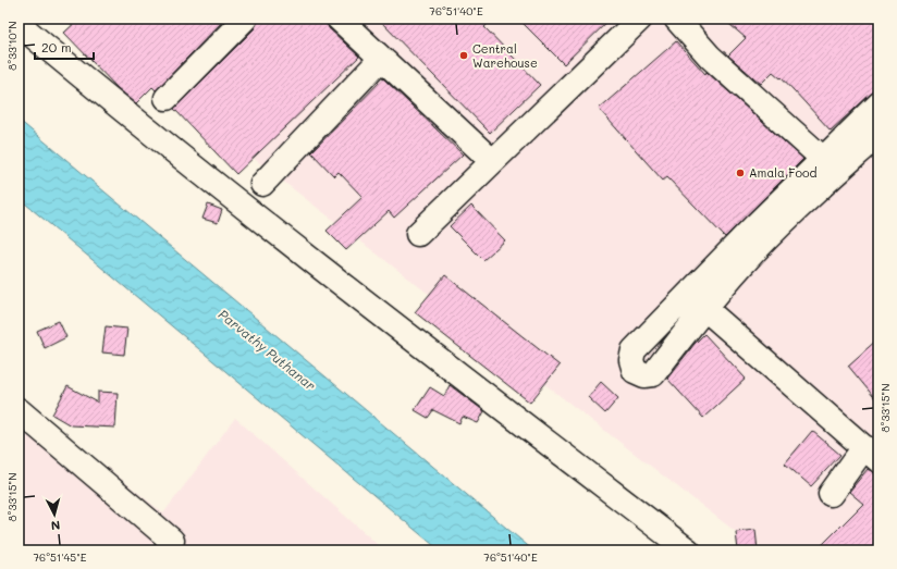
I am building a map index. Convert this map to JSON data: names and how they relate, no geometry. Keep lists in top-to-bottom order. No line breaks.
{"water":["Parvathy Puthanar"],"places":["Central Warehouse","Amala Food"],"scale_bar":"20 m","north":"bottom","coordinates":["76°51'40\"E","8°33'10\"N","8°33'15\"N","76°51'45\"E"]}
